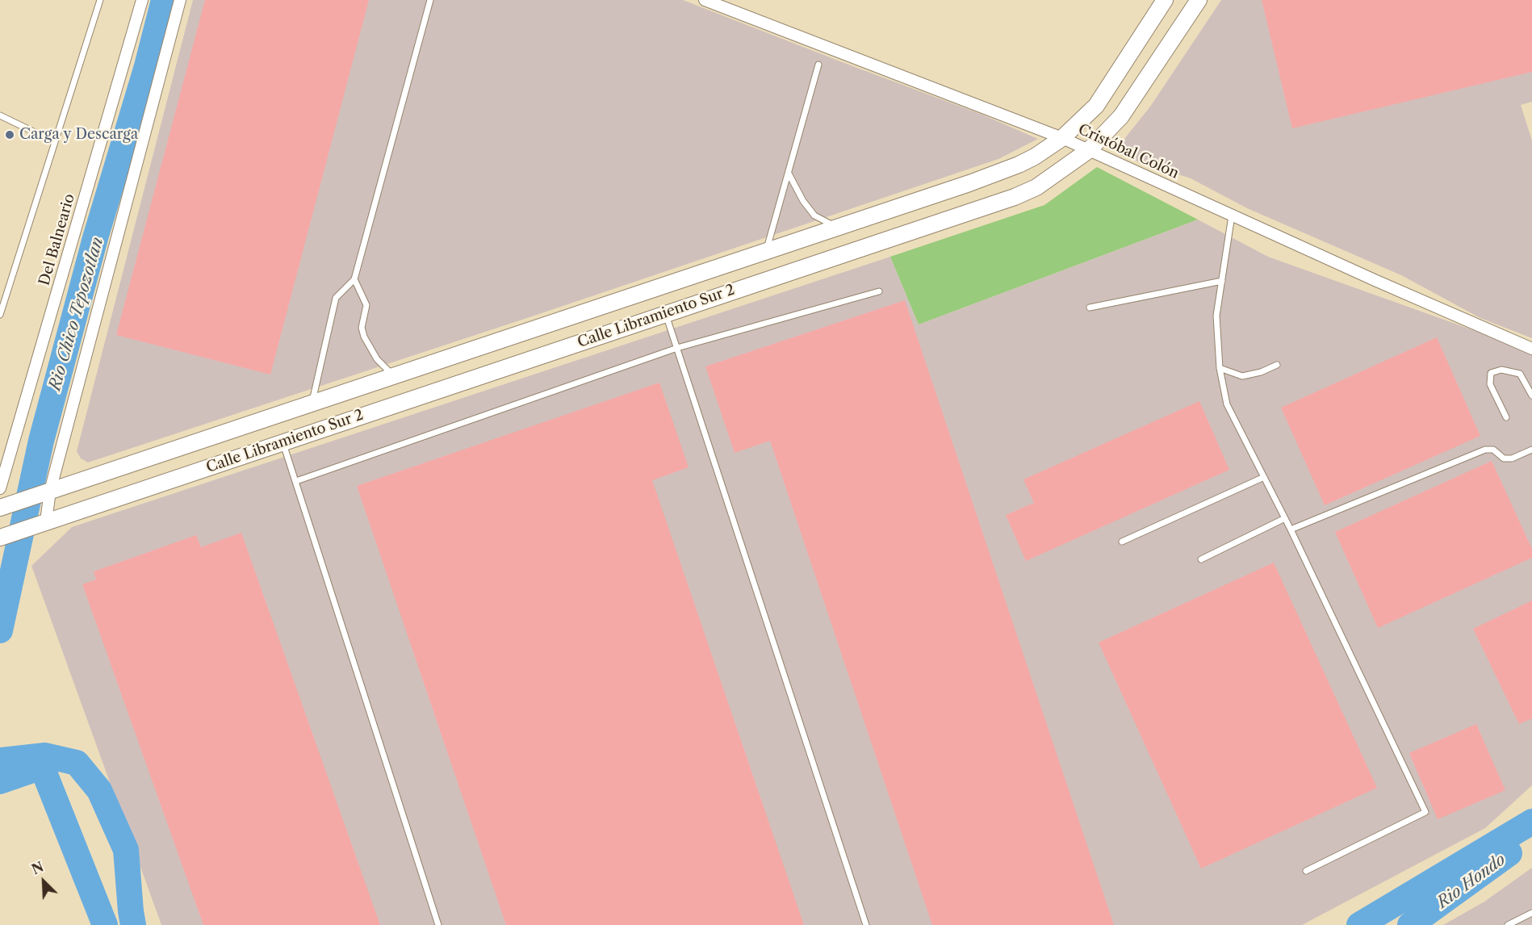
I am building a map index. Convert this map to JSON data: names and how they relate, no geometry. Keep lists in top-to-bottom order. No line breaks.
{"streets":{"main road":["Calle Libramiento Sur 2"],"street":["Cristóbal Colón","Del Balneario"]},"crossings":[["Cristóbal Colón","Calle Libramiento Sur 2"]],"water":["Rio Chico Tepozotlan","Rio Hondo"],"places":["Carga y Descarga"],"north":"top left"}
